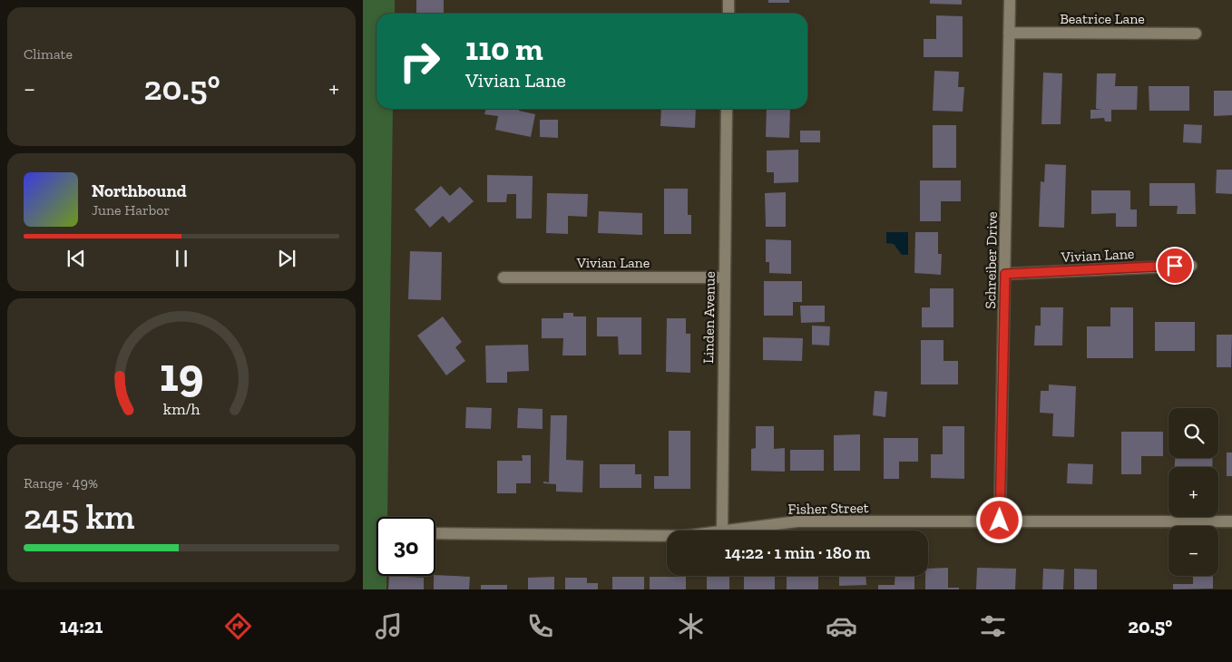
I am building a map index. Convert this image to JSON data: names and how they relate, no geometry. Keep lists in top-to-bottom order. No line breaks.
{"streets":{"street":["Beatrice Lane","Vivian Lane","Schreiber Drive","Linden Avenue","Fisher Street"]},"crossings":[["Beatrice Lane","Schreiber Drive"],["Vivian Lane","Schreiber Drive"],["Vivian Lane","Linden Avenue"],["Schreiber Drive","Fisher Street"]],"page":{"tile":["Climate",["Range · 49%","245 km"]],"turn":["110 m","Vivian Lane"],"heat":["−","20.5°","+"],"song":["Northbound","June Harbor"],"map_buttons":["+","−"],"limit":"30","trip":"14:22 · 1 min · 180 m","tabs":["14:21","20.5°"],"gauge":["19","km/h"]}}
